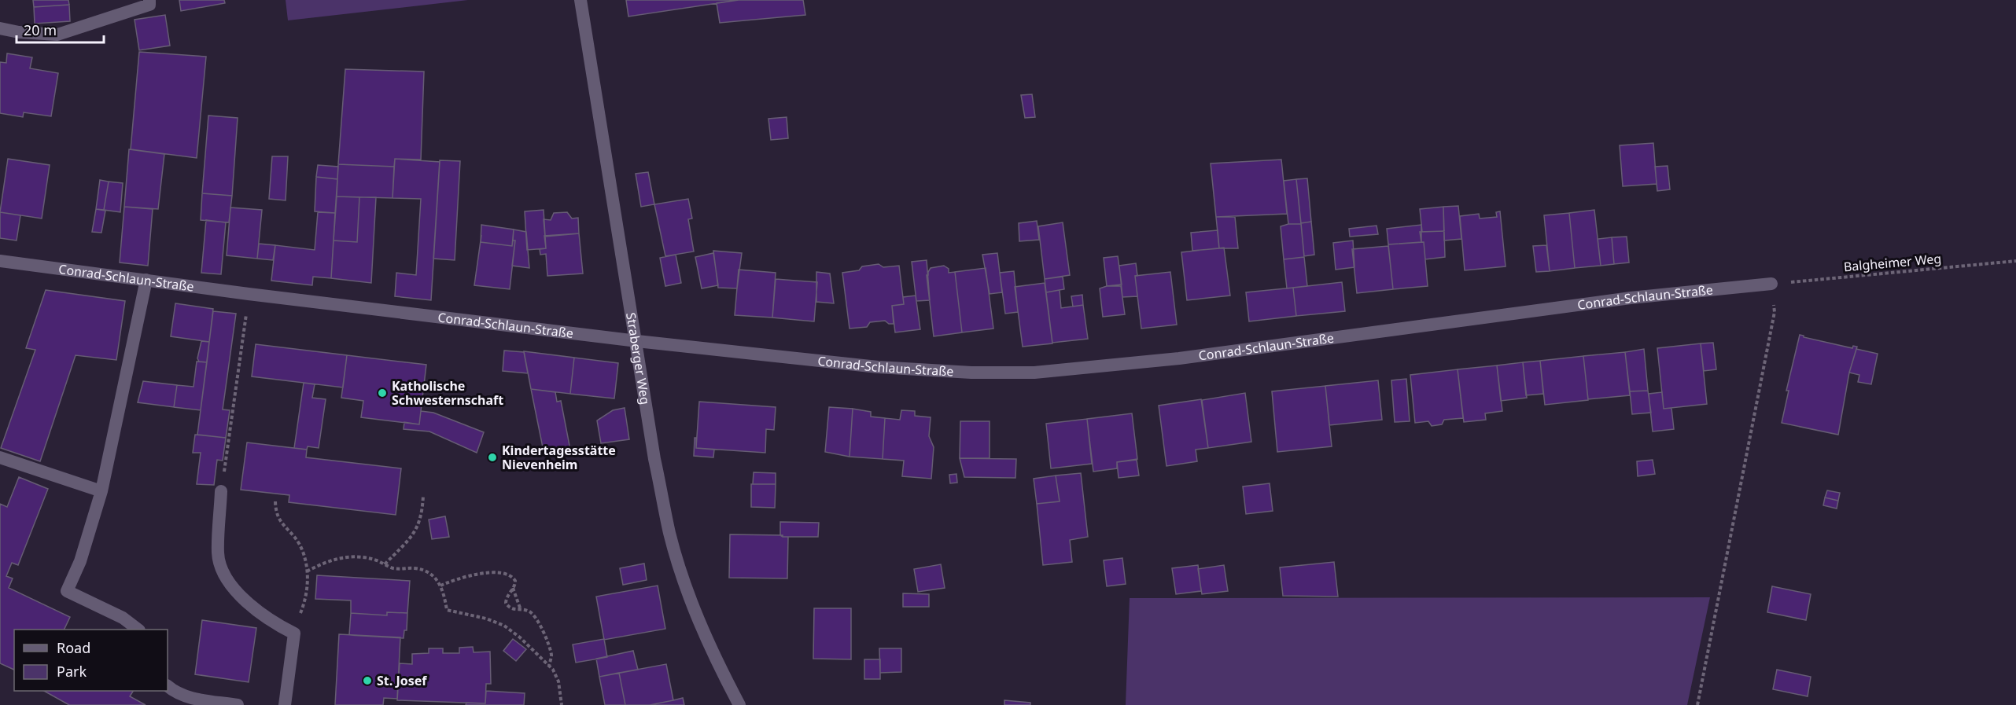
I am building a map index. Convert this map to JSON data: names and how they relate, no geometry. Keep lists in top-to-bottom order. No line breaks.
{"streets":{"street":["Conrad-Schlaun-Straße","Straberger Weg"],"path":["Balgheimer Weg"]},"crossings":[["Balgheimer Weg","Conrad-Schlaun-Straße"],["Conrad-Schlaun-Straße","Straberger Weg"]],"places":["Katholische Schwesternschaft","Kindertagesstätte Nievenheim","St. Josef"],"legend":["Road","Park"],"scale_bar":"20 m"}
